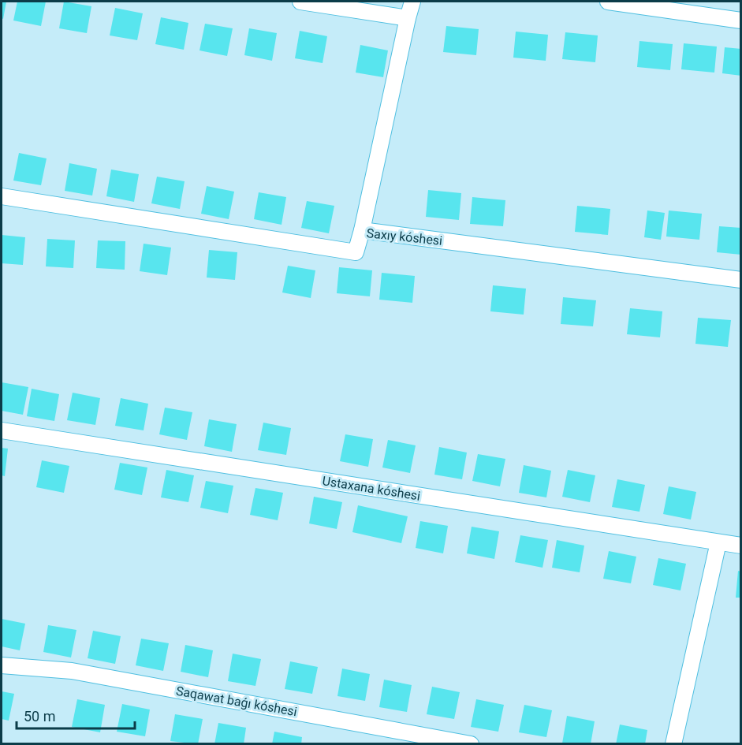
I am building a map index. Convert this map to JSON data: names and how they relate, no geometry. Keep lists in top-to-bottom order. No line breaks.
{"streets":{"street":["Saxıy kóshesi","Ustaxana kóshesi","Saqawat baǵı kóshesi"]},"scale_bar":"50 m"}
